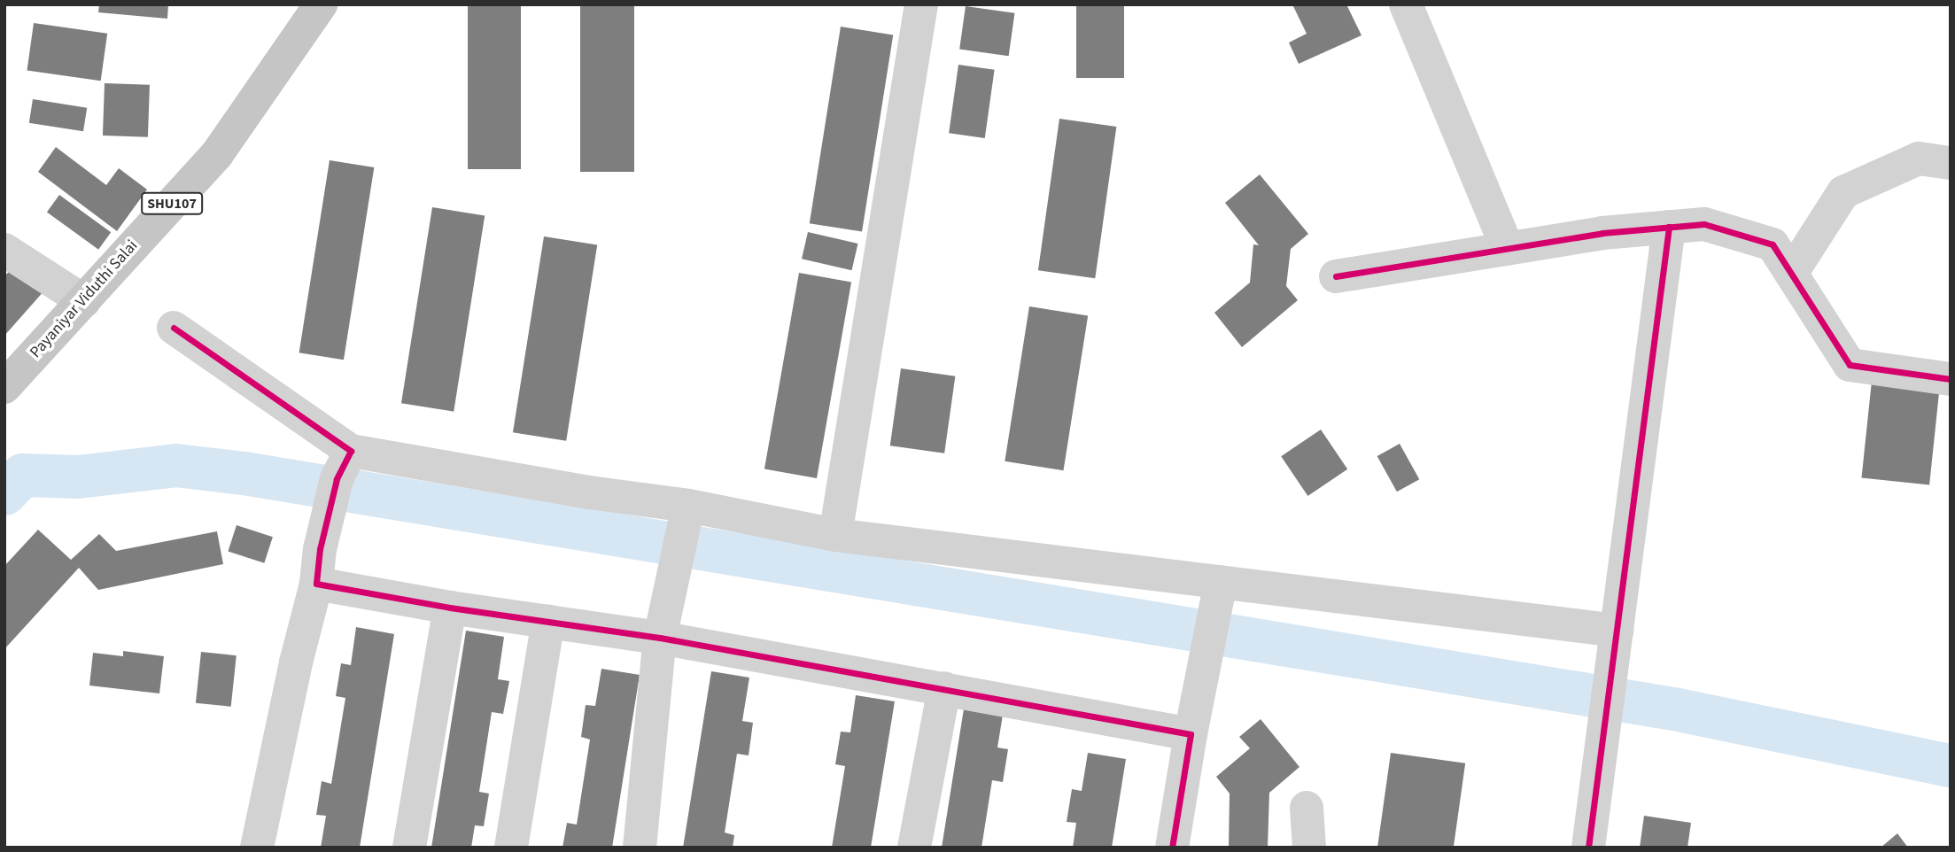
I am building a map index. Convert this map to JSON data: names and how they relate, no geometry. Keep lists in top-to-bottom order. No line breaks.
{"streets":{"main road":["SHU107","Payaniyar Viduthi Salai"]}}
